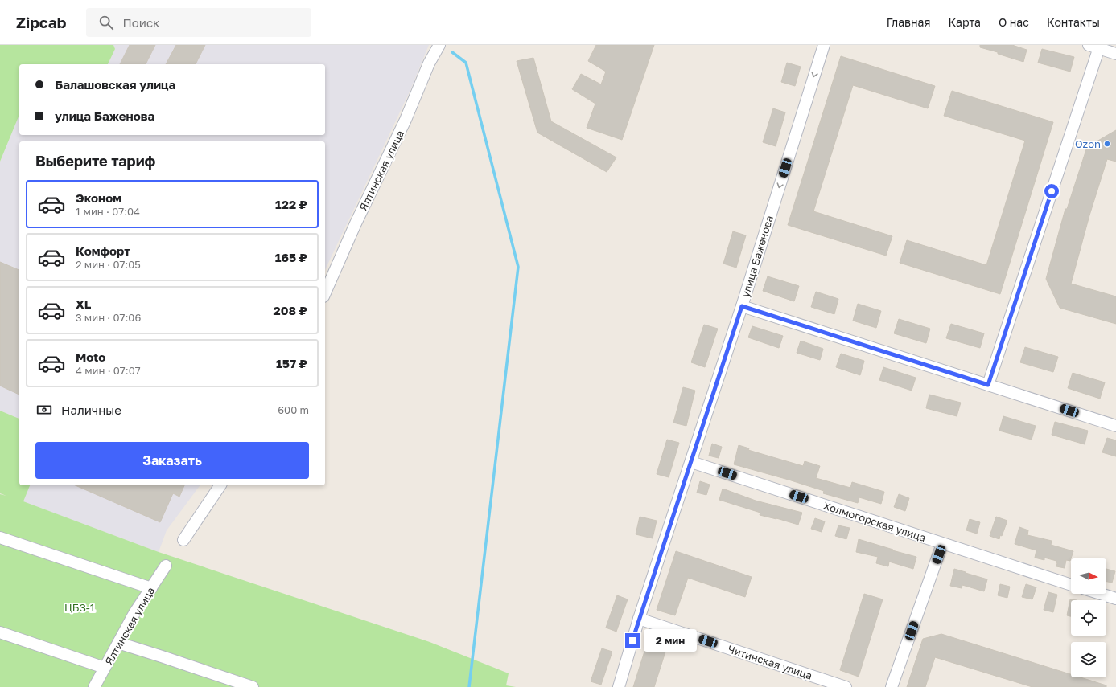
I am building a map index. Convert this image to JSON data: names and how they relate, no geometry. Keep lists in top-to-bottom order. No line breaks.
{"streets":{"street":["Ялтинская улица","улица Баженова","Холмогорская улица","Читинская улица"]},"crossings":[["улица Баженова","Холмогорская улица"],["улица Баженова","Читинская улица"]],"one_way":["улица Баженова"],"parks":["ЦБЗ-1"],"places":["Ozon"],"north":"right","page":{"header":"Zipcab","search":"Поиск","nav":["Главная","Карта","О нас","Контакты"],"banner":["Балашовская улица","улица Баженова"],"heading":"Выберите тариф","list":[{"name":"Эконом","note":"1 мин · 07:04","value":"122 ₽"},{"name":"Комфорт","note":"2 мин · 07:05","value":"165 ₽"},{"name":"XL","note":"3 мин · 07:06","value":"208 ₽"},{"name":"Moto","note":"4 мин · 07:07","value":"157 ₽"}],"pay":["Наличные","600 m"],"buttons":"Заказать","bubble":"2 мин"}}
